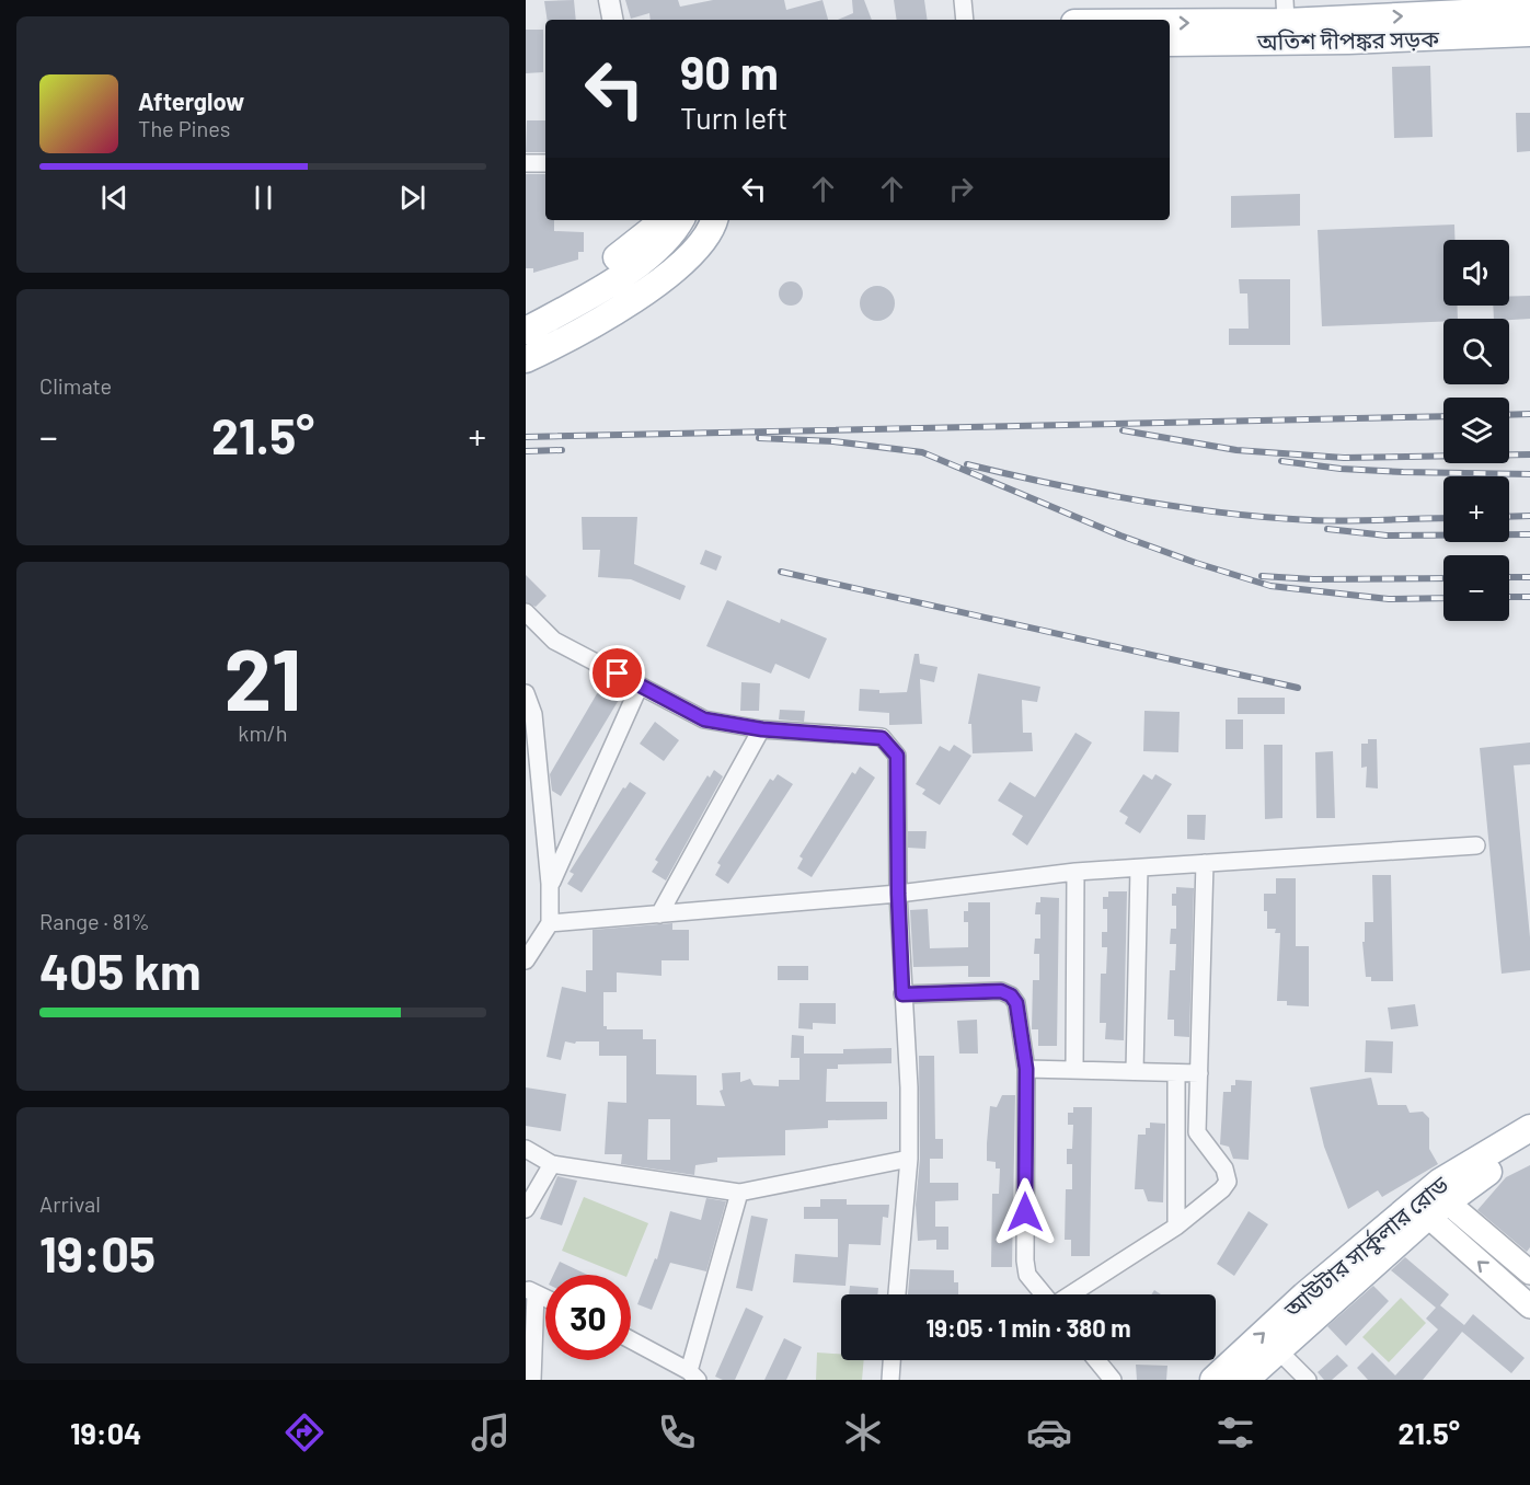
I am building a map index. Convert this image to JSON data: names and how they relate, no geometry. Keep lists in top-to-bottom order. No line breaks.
{"streets":{"main road":["অতিশ দীপঙ্কর সড়ক","আউটার সার্কুলার রোড"]},"page":{"turn":["90 m","Turn left"],"song":["Afterglow","The Pines"],"map_buttons":["+","−"],"tile":["Climate",["21","km/h"],["Range · 81%","405 km"],["Arrival","19:05"]],"heat":["−","21.5°","+"],"limit":"30","trip":"19:05 · 1 min · 380 m","tabs":["19:04","21.5°"]}}
